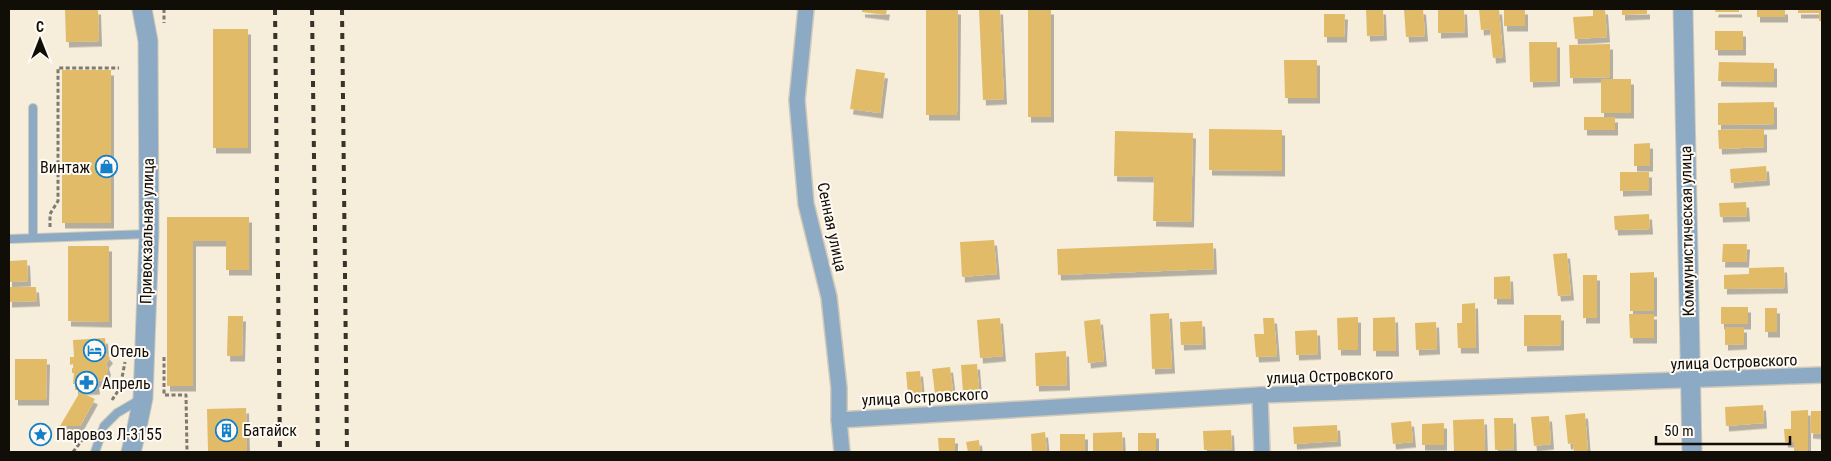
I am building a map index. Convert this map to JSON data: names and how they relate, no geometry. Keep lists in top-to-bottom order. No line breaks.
{"streets":{"street":["Сенная улица","Привокзальная улица","Коммунистическая улица","улица Островского"]},"crossings":[["Сенная улица","улица Островского"],["Коммунистическая улица","улица Островского"]],"places":{"shop":["Винтаж"],"hotel":["Отель"],"pharmacy":["Апрель"],"building":["Батайск"],"place":["Паровоз Л-3155"]},"scale_bar":"50 m","north":"top"}
